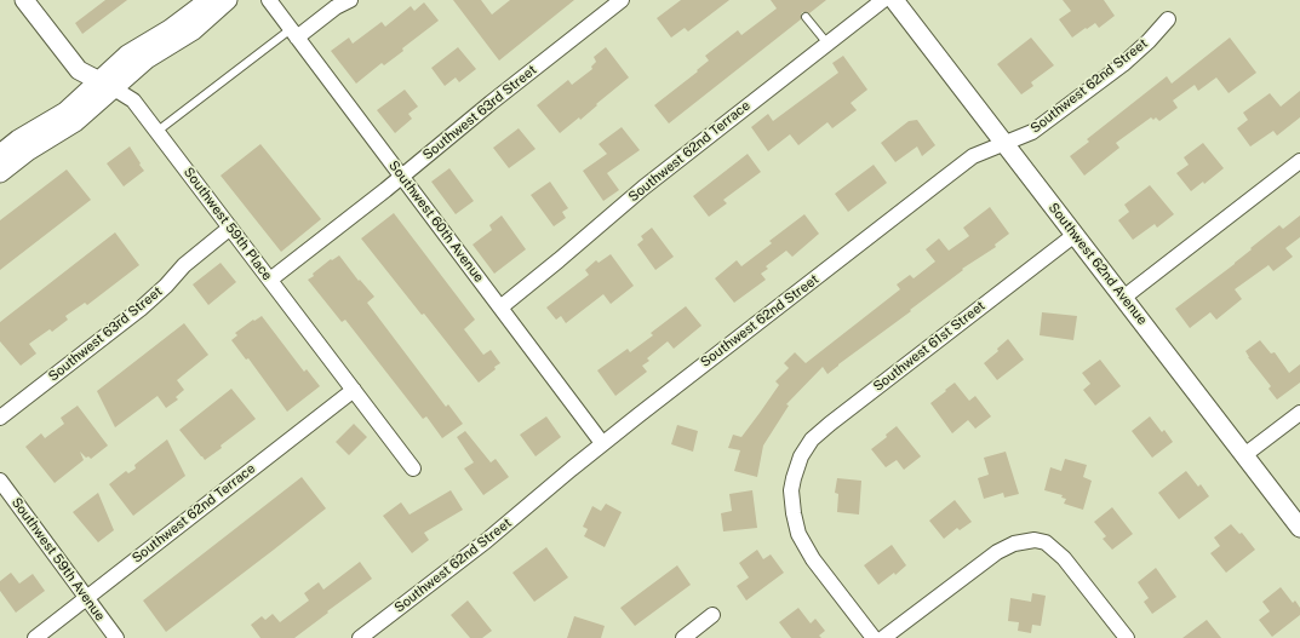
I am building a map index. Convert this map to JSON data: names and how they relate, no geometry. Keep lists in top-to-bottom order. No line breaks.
{"streets":{"street":["Southwest 62nd Street","Southwest 63rd Street","Southwest 62nd Terrace","Southwest 60th Avenue","Southwest 59th Place","Southwest 62nd Avenue","Southwest 61st Street","Southwest 59th Avenue"]},"crossings":[["Southwest 62nd Street","Southwest 60th Avenue"],["Southwest 62nd Street","Southwest 62nd Avenue"],["Southwest 63rd Street","Southwest 60th Avenue"],["Southwest 63rd Street","Southwest 59th Place"],["Southwest 62nd Terrace","Southwest 60th Avenue"],["Southwest 62nd Terrace","Southwest 59th Place"],["Southwest 62nd Terrace","Southwest 59th Avenue"],["Southwest 62nd Avenue","Southwest 61st Street"]]}
